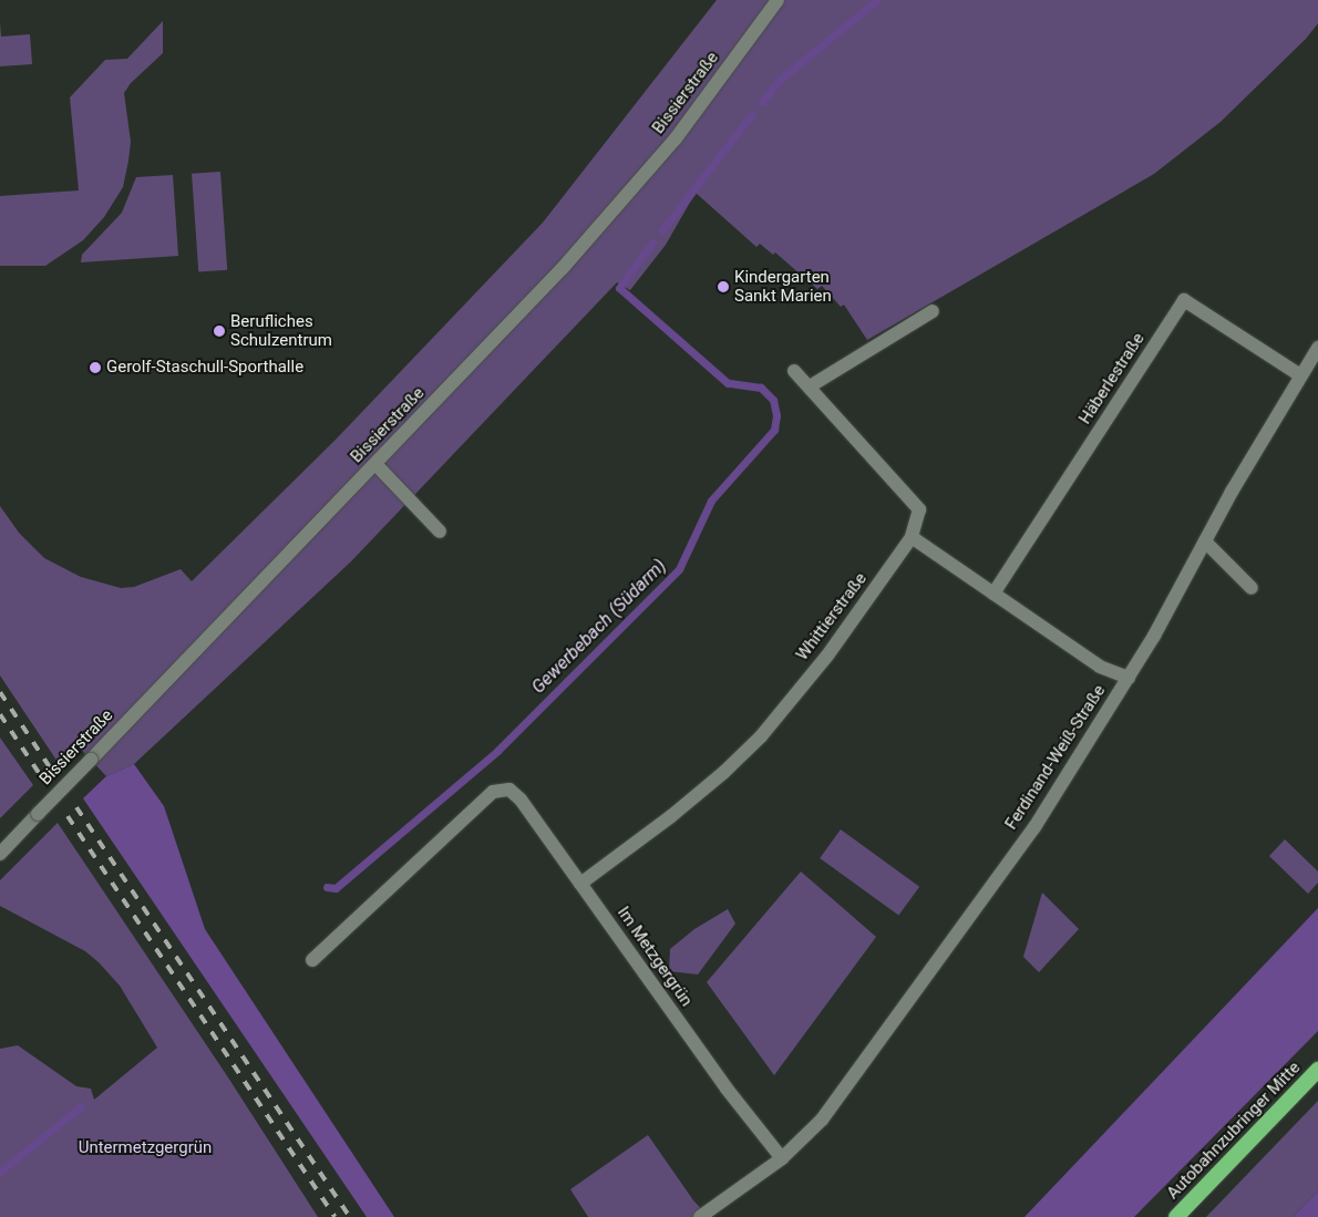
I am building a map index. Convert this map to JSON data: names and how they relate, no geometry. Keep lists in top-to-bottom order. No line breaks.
{"streets":{"highway":["Autobahnzubringer Mitte"],"street":["Bissierstraße","Häberlestraße","Whittierstraße","Ferdinand-Weiß-Straße","Im Metzgergrün"]},"crossings":[["Häberlestraße","Ferdinand-Weiß-Straße"],["Whittierstraße","Im Metzgergrün"],["Ferdinand-Weiß-Straße","Im Metzgergrün"]],"water":["Gewerbebach (Südarm)"],"parks":["Untermetzgergrün"],"places":["Kindergarten Sankt Marien","Berufliches Schulzentrum","Gerolf-Staschull-Sporthalle"]}
